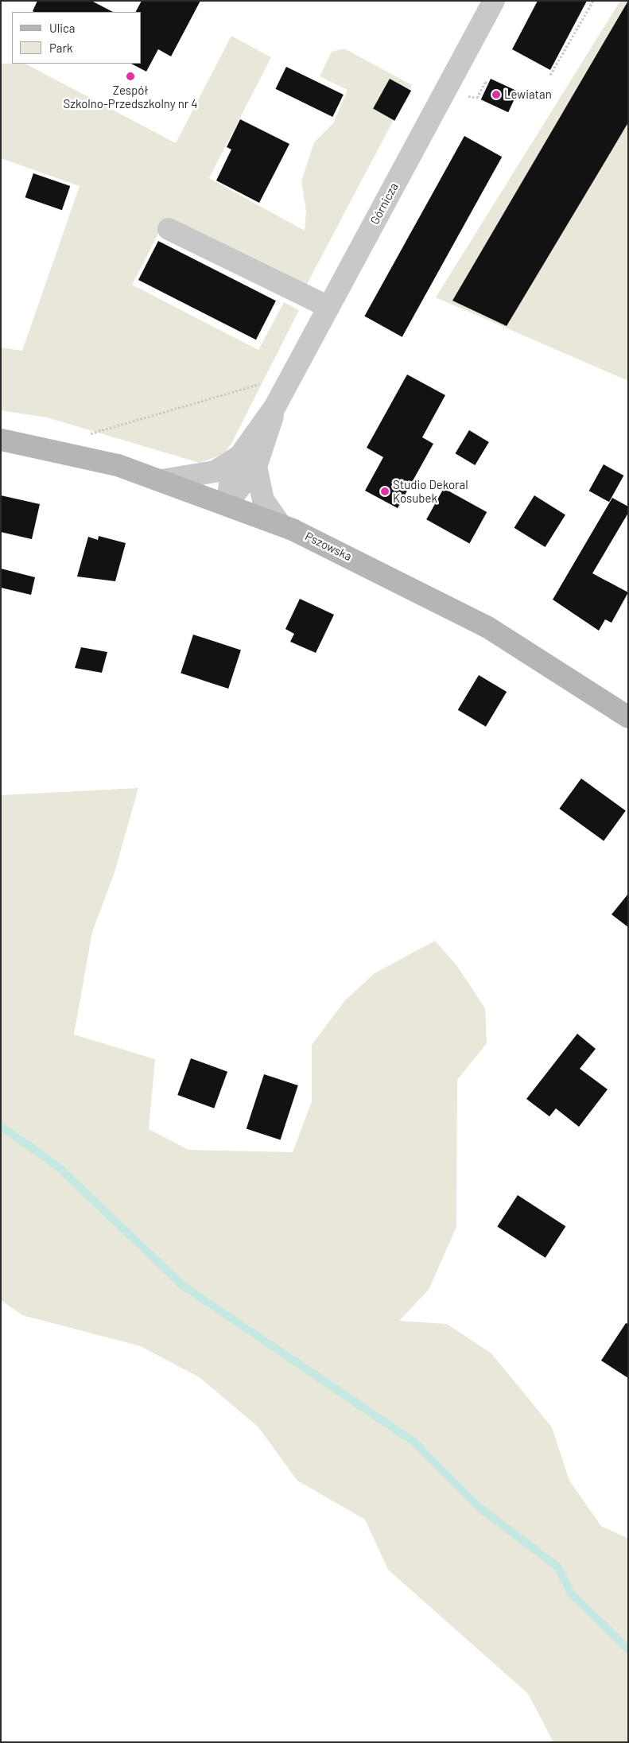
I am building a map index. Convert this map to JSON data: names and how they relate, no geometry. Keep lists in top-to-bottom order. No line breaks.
{"streets":{"main road":["Pszowska"],"street":["Górnicza"]},"crossings":[["Górnicza","Pszowska"]],"places":["Zespół Szkolno-Przedszkolny nr 4","Lewiatan","Studio Dekoral Kosubek"],"legend":["Ulica","Park"]}
